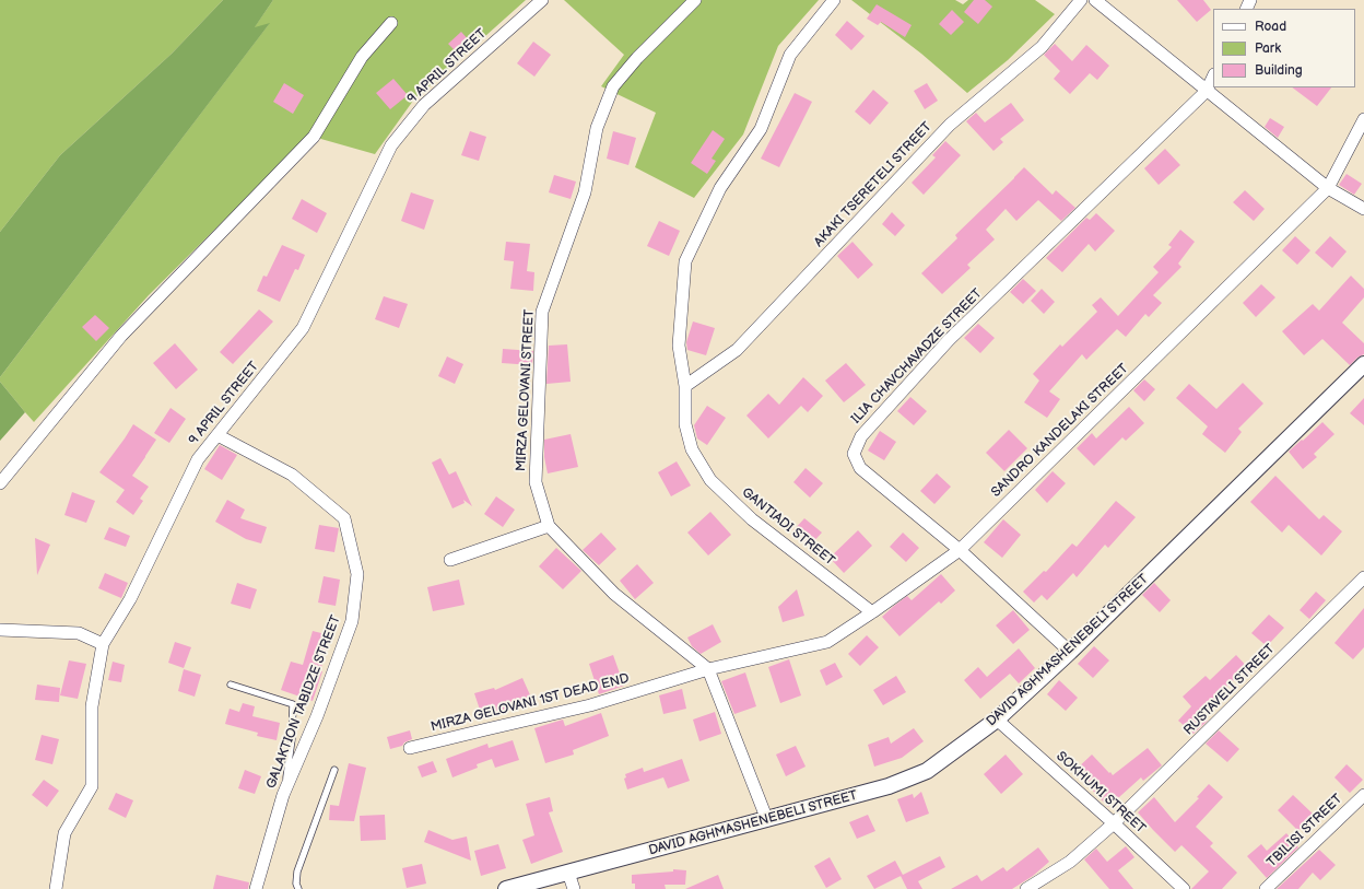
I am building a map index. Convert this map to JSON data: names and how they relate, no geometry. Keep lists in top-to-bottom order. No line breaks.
{"streets":{"street":["9 APRIL STREET","AKAKI TSERETELI STREET","ILIA CHAVCHAVADZE STREET","MIRZA GELOVANI STREET","SANDRO KANDELAKI STREET","GANTIADI STREET","DAVID AGHMASHENEBELI STREET","RUSTAVELI STREET","GALAKTION TABIDZE STREET","MIRZA GELOVANI 1ST DEAD END","SOKHUMI STREET","TBILISI STREET"]},"crossings":[["9 APRIL STREET","GALAKTION TABIDZE STREET"],["AKAKI TSERETELI STREET","GANTIADI STREET"],["ILIA CHAVCHAVADZE STREET","SANDRO KANDELAKI STREET"],["ILIA CHAVCHAVADZE STREET","DAVID AGHMASHENEBELI STREET"],["MIRZA GELOVANI STREET","SANDRO KANDELAKI STREET"],["MIRZA GELOVANI STREET","DAVID AGHMASHENEBELI STREET"],["MIRZA GELOVANI STREET","MIRZA GELOVANI 1ST DEAD END"],["SANDRO KANDELAKI STREET","GANTIADI STREET"],["SANDRO KANDELAKI STREET","MIRZA GELOVANI 1ST DEAD END"],["DAVID AGHMASHENEBELI STREET","SOKHUMI STREET"],["RUSTAVELI STREET","SOKHUMI STREET"]],"legend":["Road","Park","Building"]}
